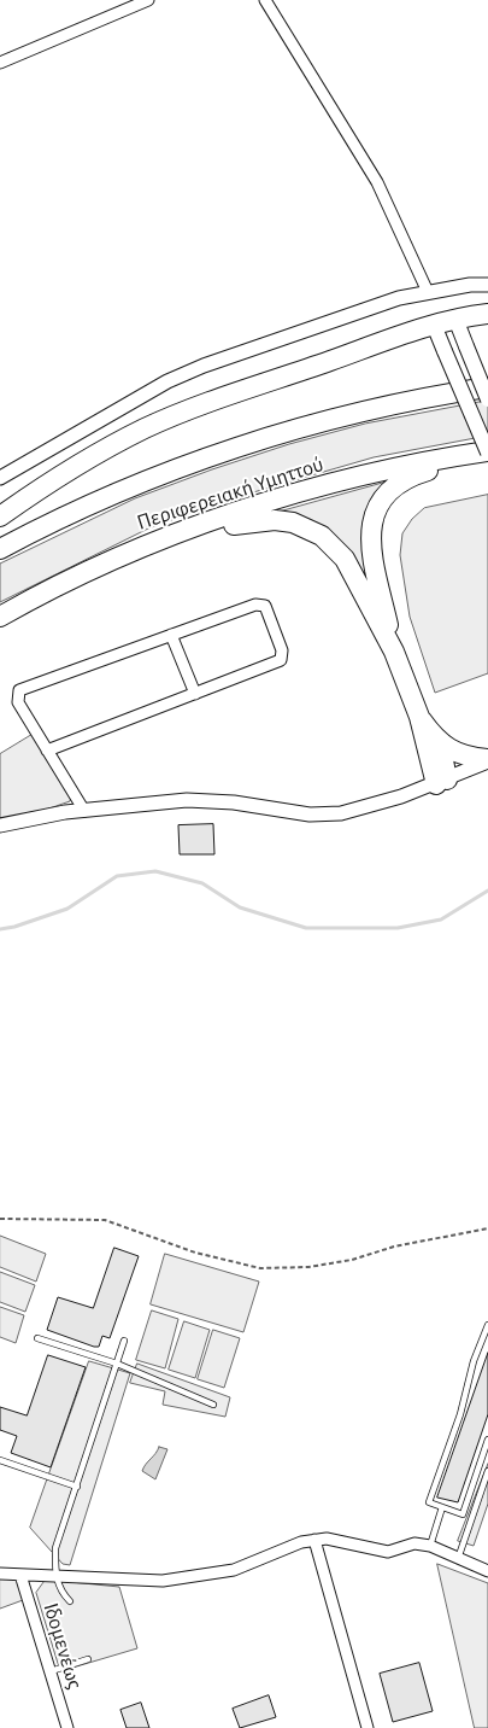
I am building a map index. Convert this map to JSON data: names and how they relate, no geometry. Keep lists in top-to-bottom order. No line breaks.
{"streets":{"highway":["Περιφερειακή Υμηττού"],"street":["Ιδομενέως"]}}
